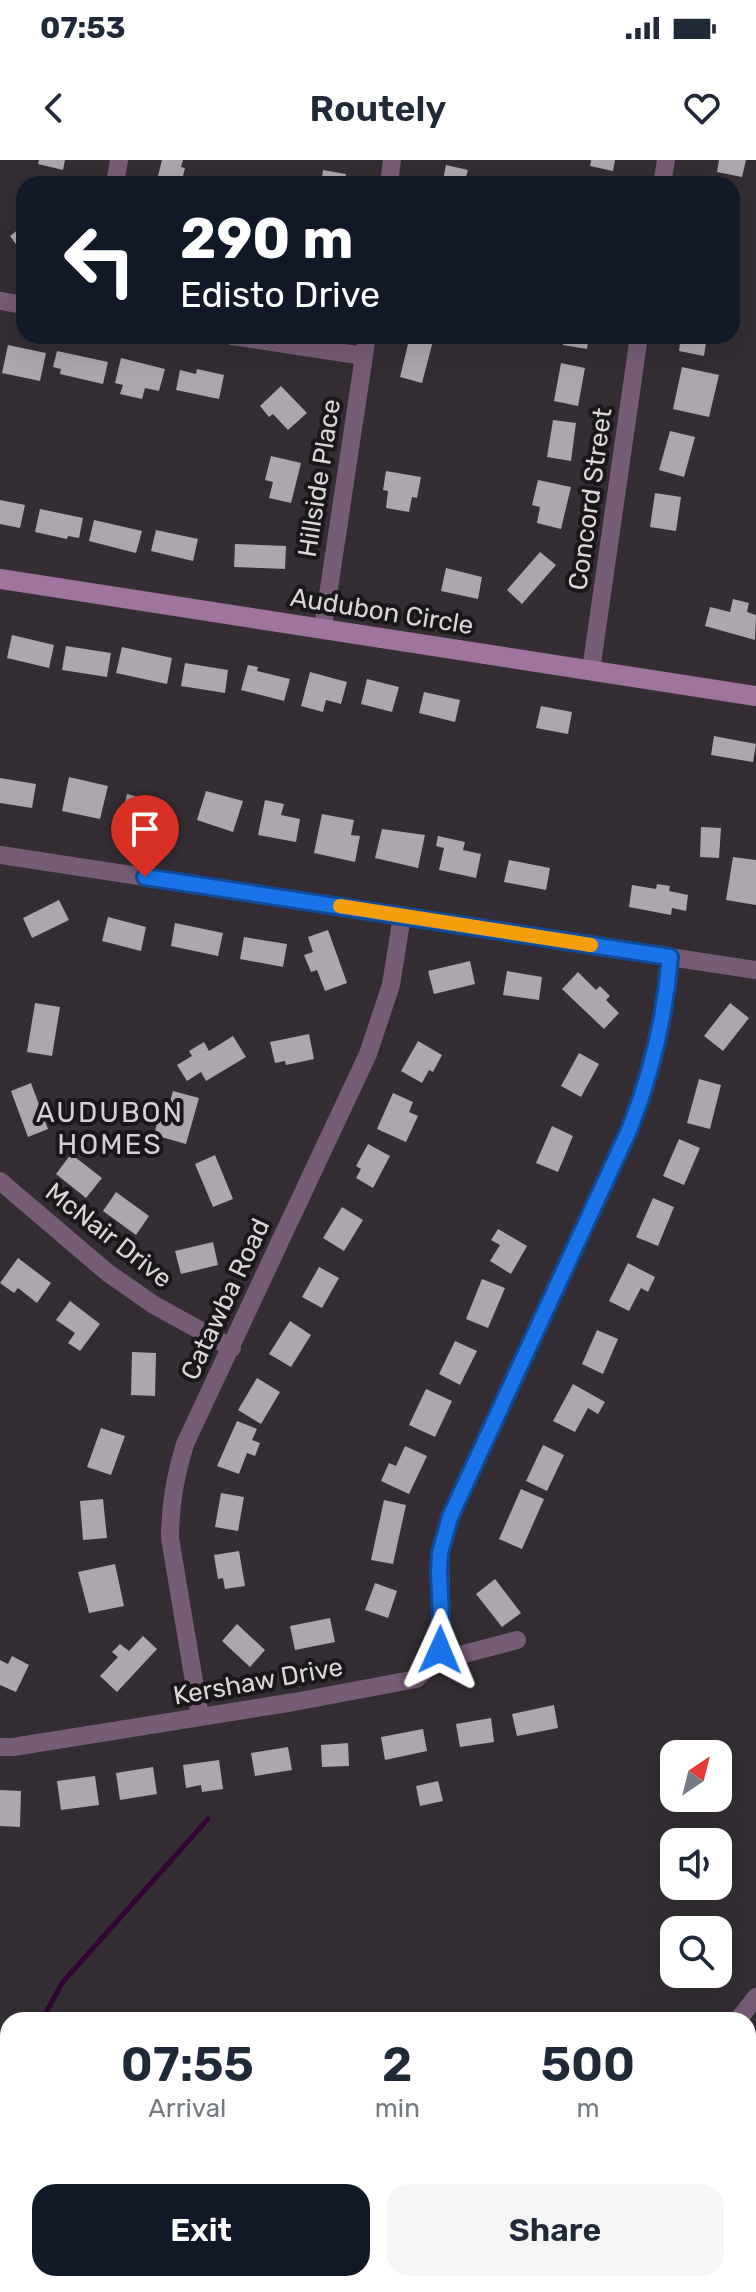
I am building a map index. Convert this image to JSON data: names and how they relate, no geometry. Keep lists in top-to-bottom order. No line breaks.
{"streets":{"street":["Hillside Place","Concord Street","Audubon Circle","McNair Drive","Catawba Road","Kershaw Drive"]},"crossings":[["Hillside Place","Audubon Circle"],["Concord Street","Audubon Circle"],["McNair Drive","Catawba Road"],["Catawba Road","Kershaw Drive"]],"districts":["AUDUBON HOMES"],"north":"top right","page":{"status":"07:53","header":"Routely","turn":["290 m","Edisto Drive"],"eta":["07:55","Arrival","2","min","500","m"],"buttons":["Exit","Share"]}}
